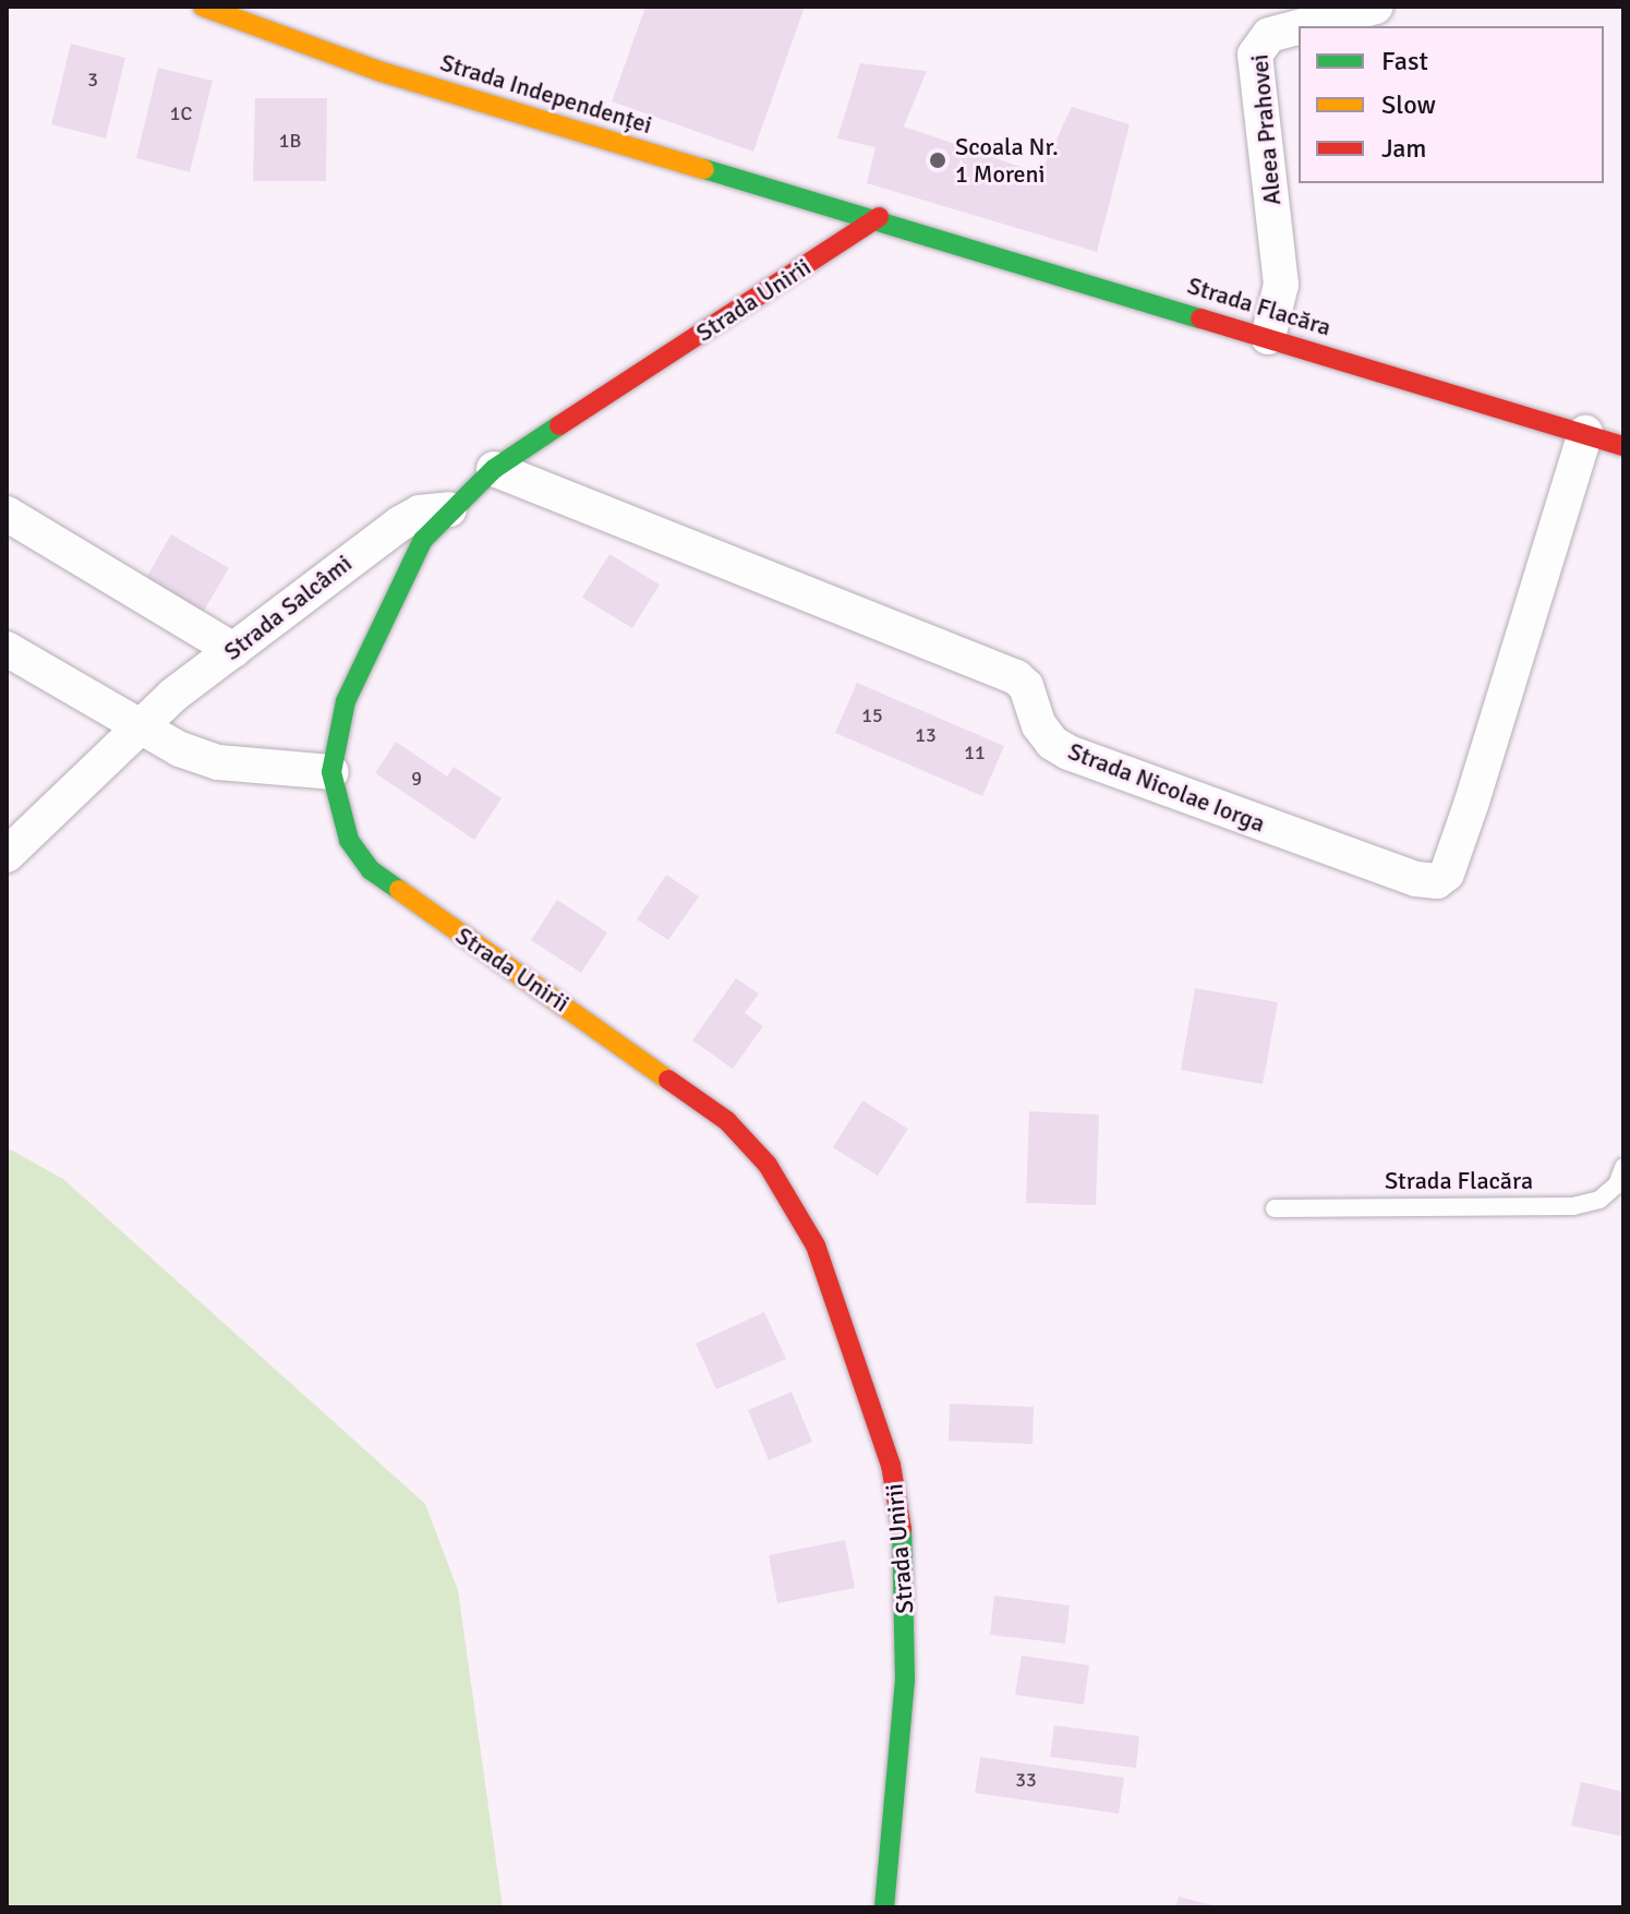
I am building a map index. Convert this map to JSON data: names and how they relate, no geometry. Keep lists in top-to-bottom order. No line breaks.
{"streets":{"street":["Strada Independenței","Aleea Prahovei","Strada Unirii","Strada Flacăra","Strada Salcâmi","Strada Nicolae Iorga"]},"crossings":[["Strada Independenței","Strada Unirii"],["Strada Independenței","Strada Flacăra"],["Aleea Prahovei","Strada Flacăra"],["Strada Unirii","Strada Flacăra"],["Strada Unirii","Strada Salcâmi"],["Strada Unirii","Strada Nicolae Iorga"],["Strada Flacăra","Strada Nicolae Iorga"]],"places":["Scoala Nr. 1 Moreni"],"house_numbers":["3","1C","1B","15","13","11","9","33"],"legend":["Fast","Slow","Jam"]}
